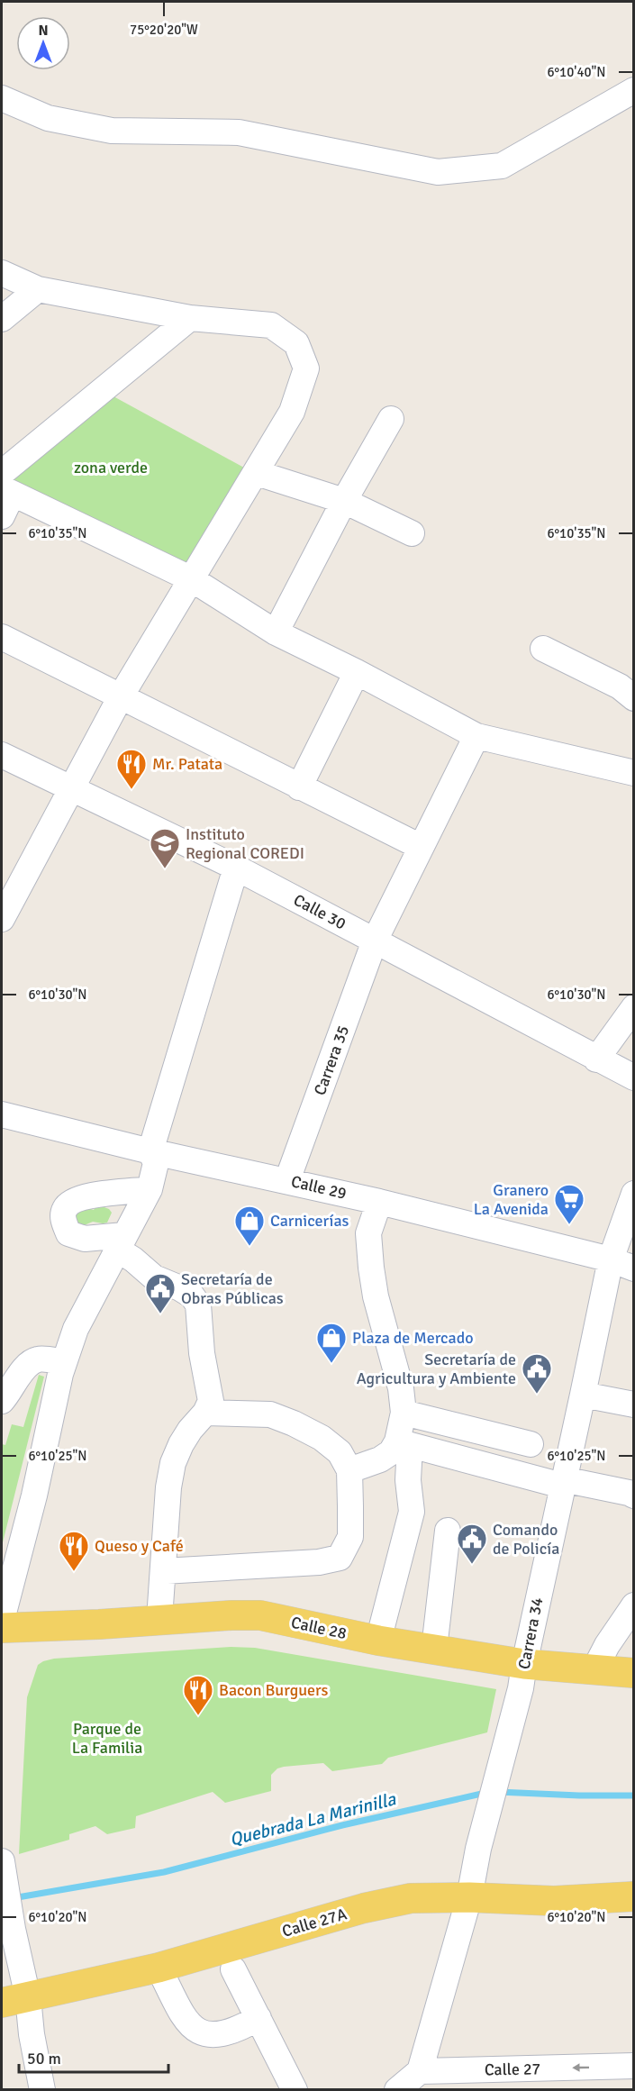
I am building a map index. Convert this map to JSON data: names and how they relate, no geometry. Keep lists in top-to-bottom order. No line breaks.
{"streets":{"main road":["Calle 28","Calle 27A"],"street":["Calle 30","Carrera 35","Calle 29","Carrera 34","Calle 27"]},"crossings":[["Calle 30","Carrera 35"],["Carrera 35","Calle 29"],["Calle 29","Carrera 34"],["Calle 28","Carrera 34"],["Carrera 34","Calle 27A"],["Carrera 34","Calle 27"]],"one_way":["Calle 27"],"water":["Quebrada La Marinilla"],"parks":["zona verde","Parque de La Familia"],"places":{"restaurant":["Mr. Patata","Queso y Café","Bacon Burguers"],"school or university":["Instituto Regional COREDI"],"supermarket":["Granero La Avenida"],"shop":["Carnicerías","Plaza de Mercado"],"public building":["Secretaría de Obras Públicas","Secretaría de Agricultura y Ambiente","Comando de Policía"]},"scale_bar":"50 m","north":"top","coordinates":["75°20'20\"W","6°10'40\"N","6°10'35\"N","6°10'30\"N","6°10'25\"N","6°10'20\"N"]}
